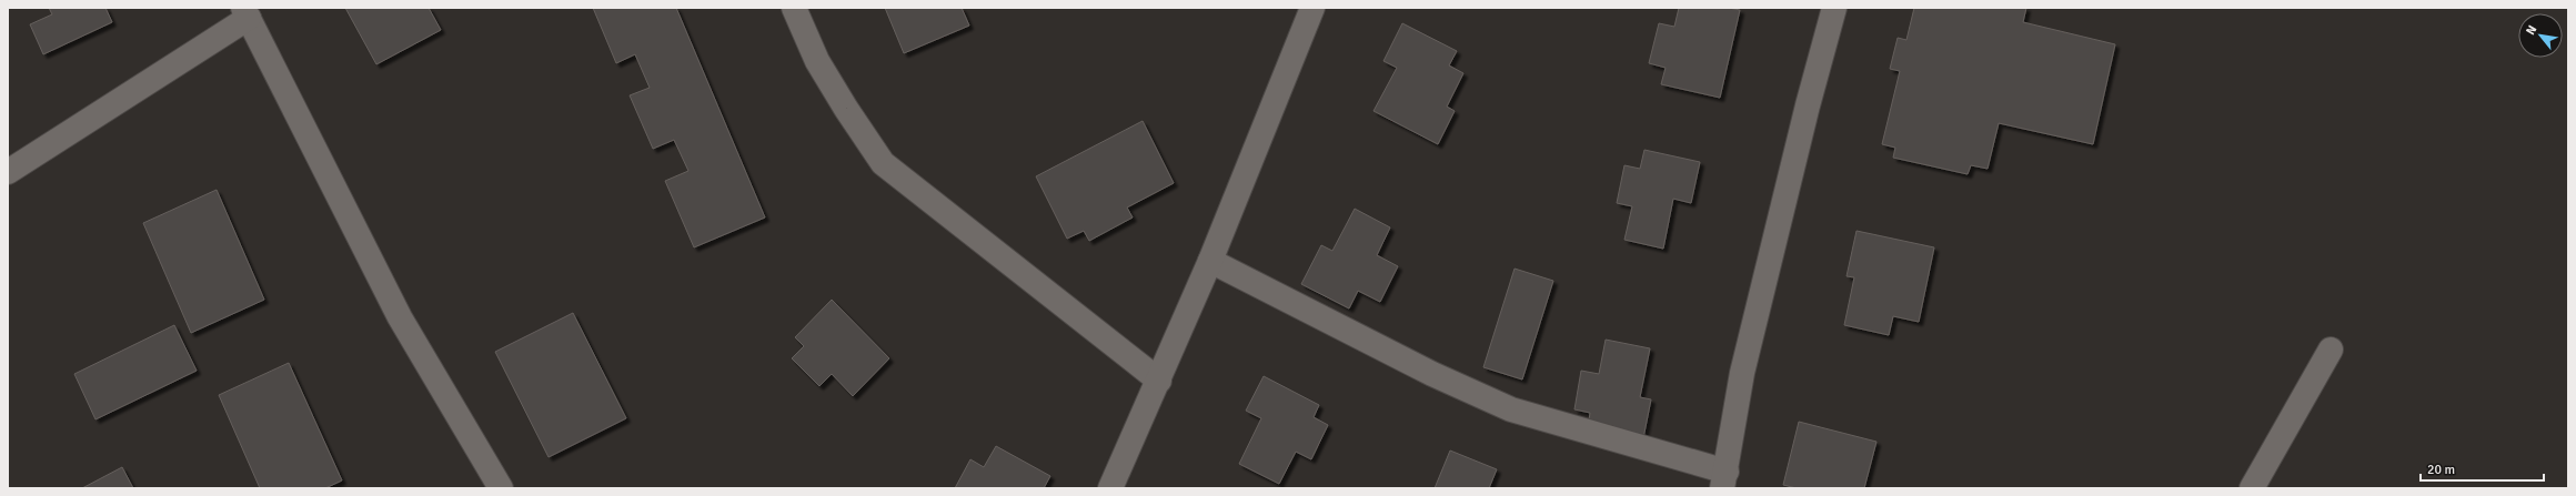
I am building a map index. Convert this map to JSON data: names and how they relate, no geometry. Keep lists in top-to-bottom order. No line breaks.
{"scale_bar":"20 m","north":"top left"}
